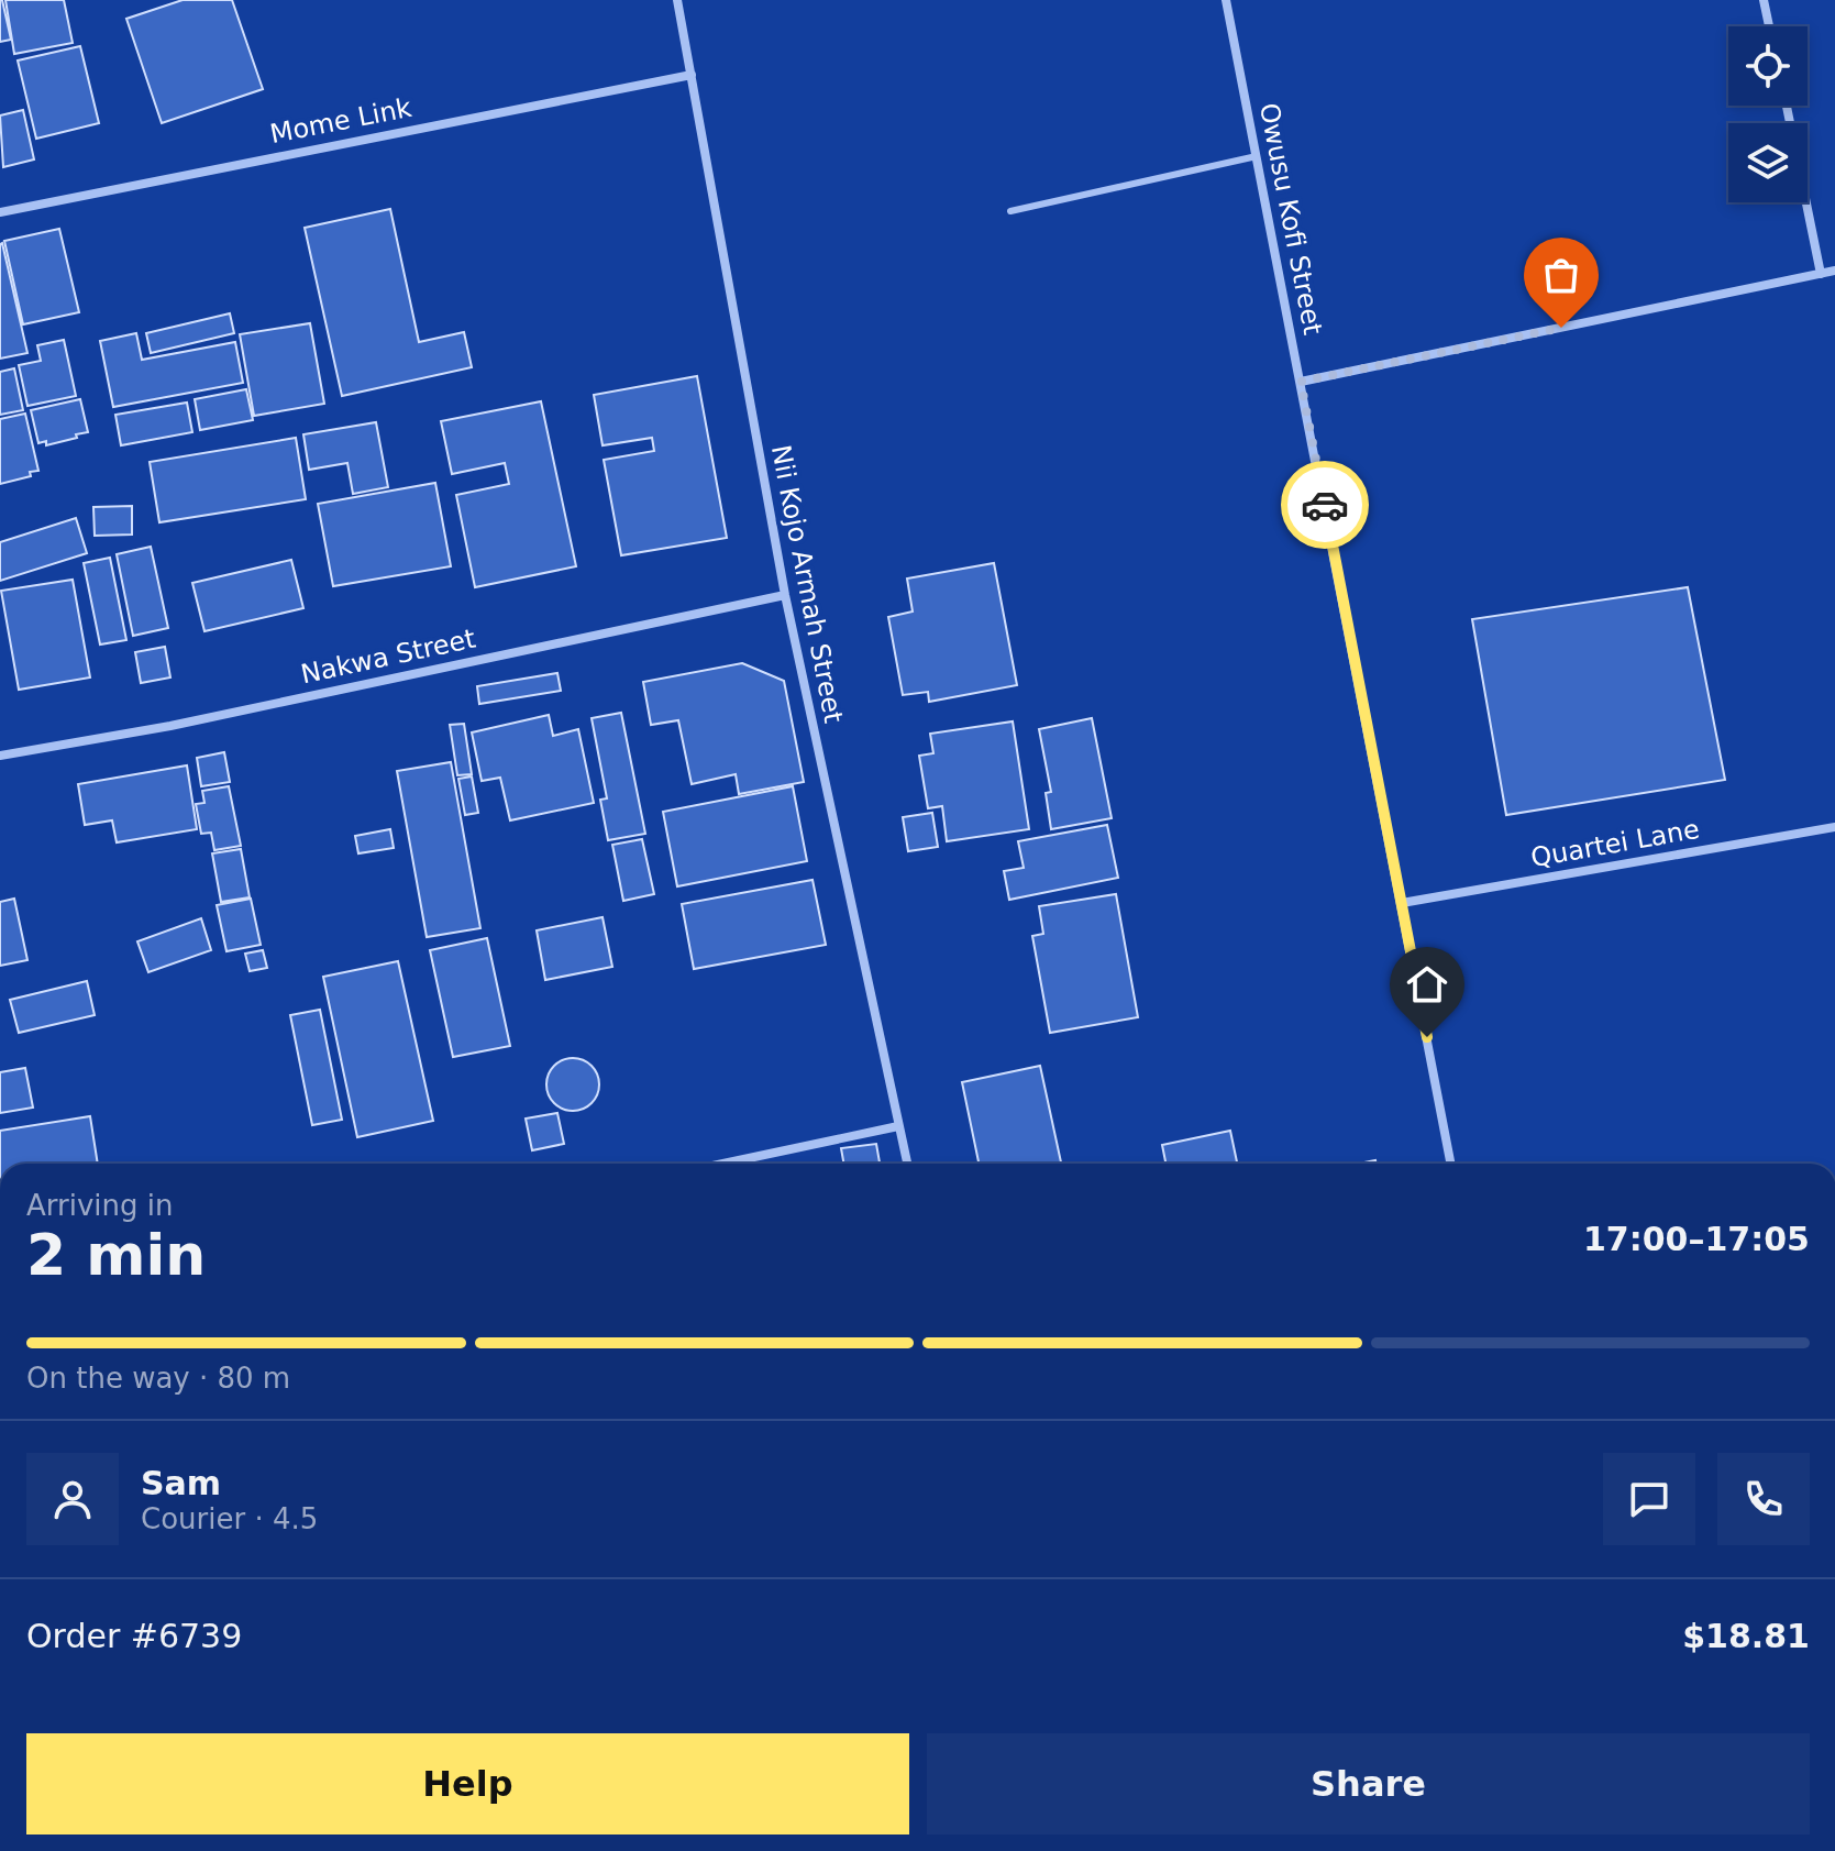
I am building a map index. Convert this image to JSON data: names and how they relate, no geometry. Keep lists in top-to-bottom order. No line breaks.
{"streets":{"street":["Mome Link","Owusu Kofi Street","Nii Kojo Armah Street","Nakwa Street","Quartei Lane"]},"crossings":[["Mome Link","Nii Kojo Armah Street"],["Owusu Kofi Street","Quartei Lane"],["Nii Kojo Armah Street","Nakwa Street"]],"page":{"heading":["2 min","Arriving in","17:00–17:05"],"panel":["Sam","Courier · 4.5","Order #6739","$18.81"],"bar":"On the way · 80 m","buttons":["Help","Share"]}}
